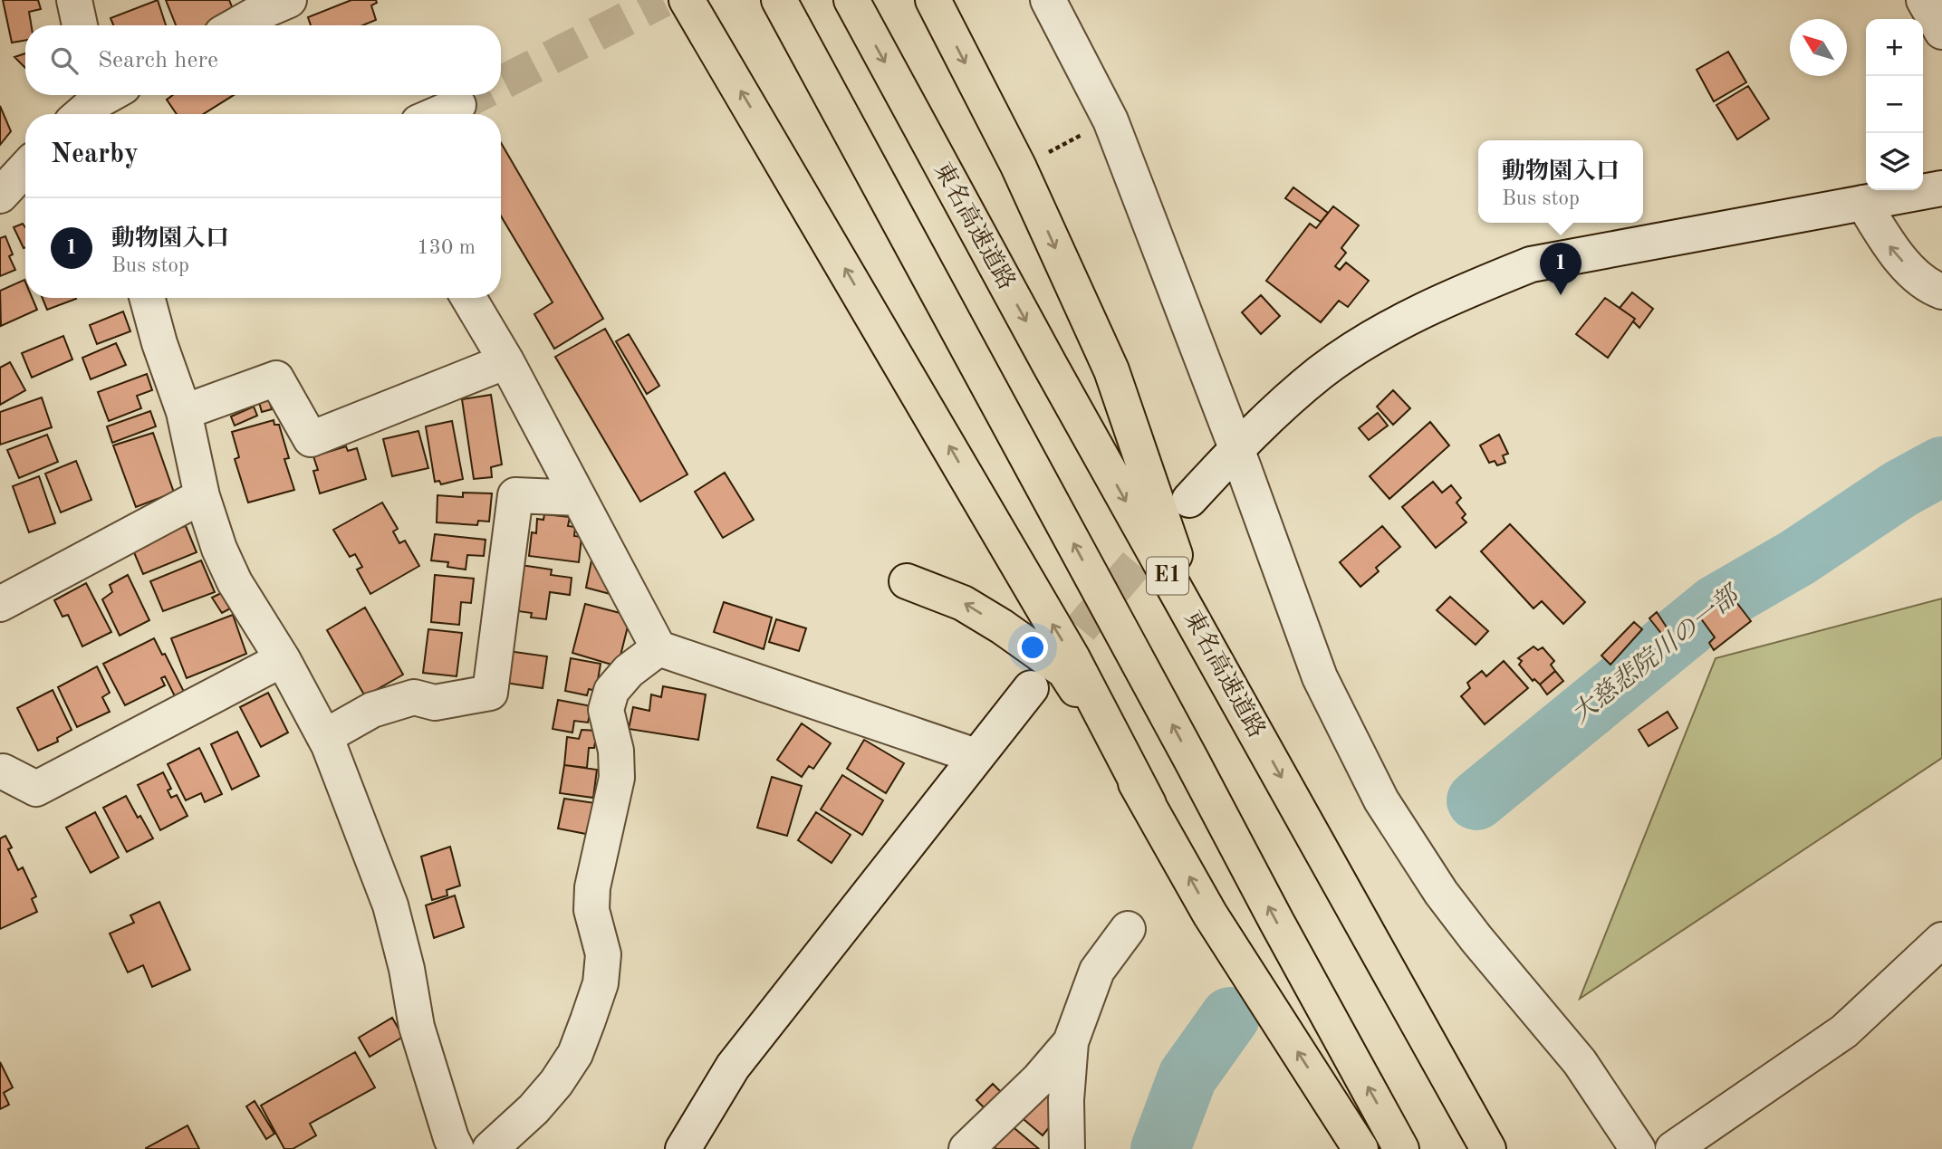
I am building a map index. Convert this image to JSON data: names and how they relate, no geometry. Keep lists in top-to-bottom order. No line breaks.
{"streets":{"highway":["東名高速道路","E1"]},"water":["大慈悲院川の一部"],"north":"top left","page":{"map_buttons":["+","−"],"search":"Search here","heading":"Nearby","popup":["動物園入口","Bus stop"],"list":[{"mark":"1","name":"動物園入口","note":"Bus stop","value":"130 m"}],"pins":"1"}}
